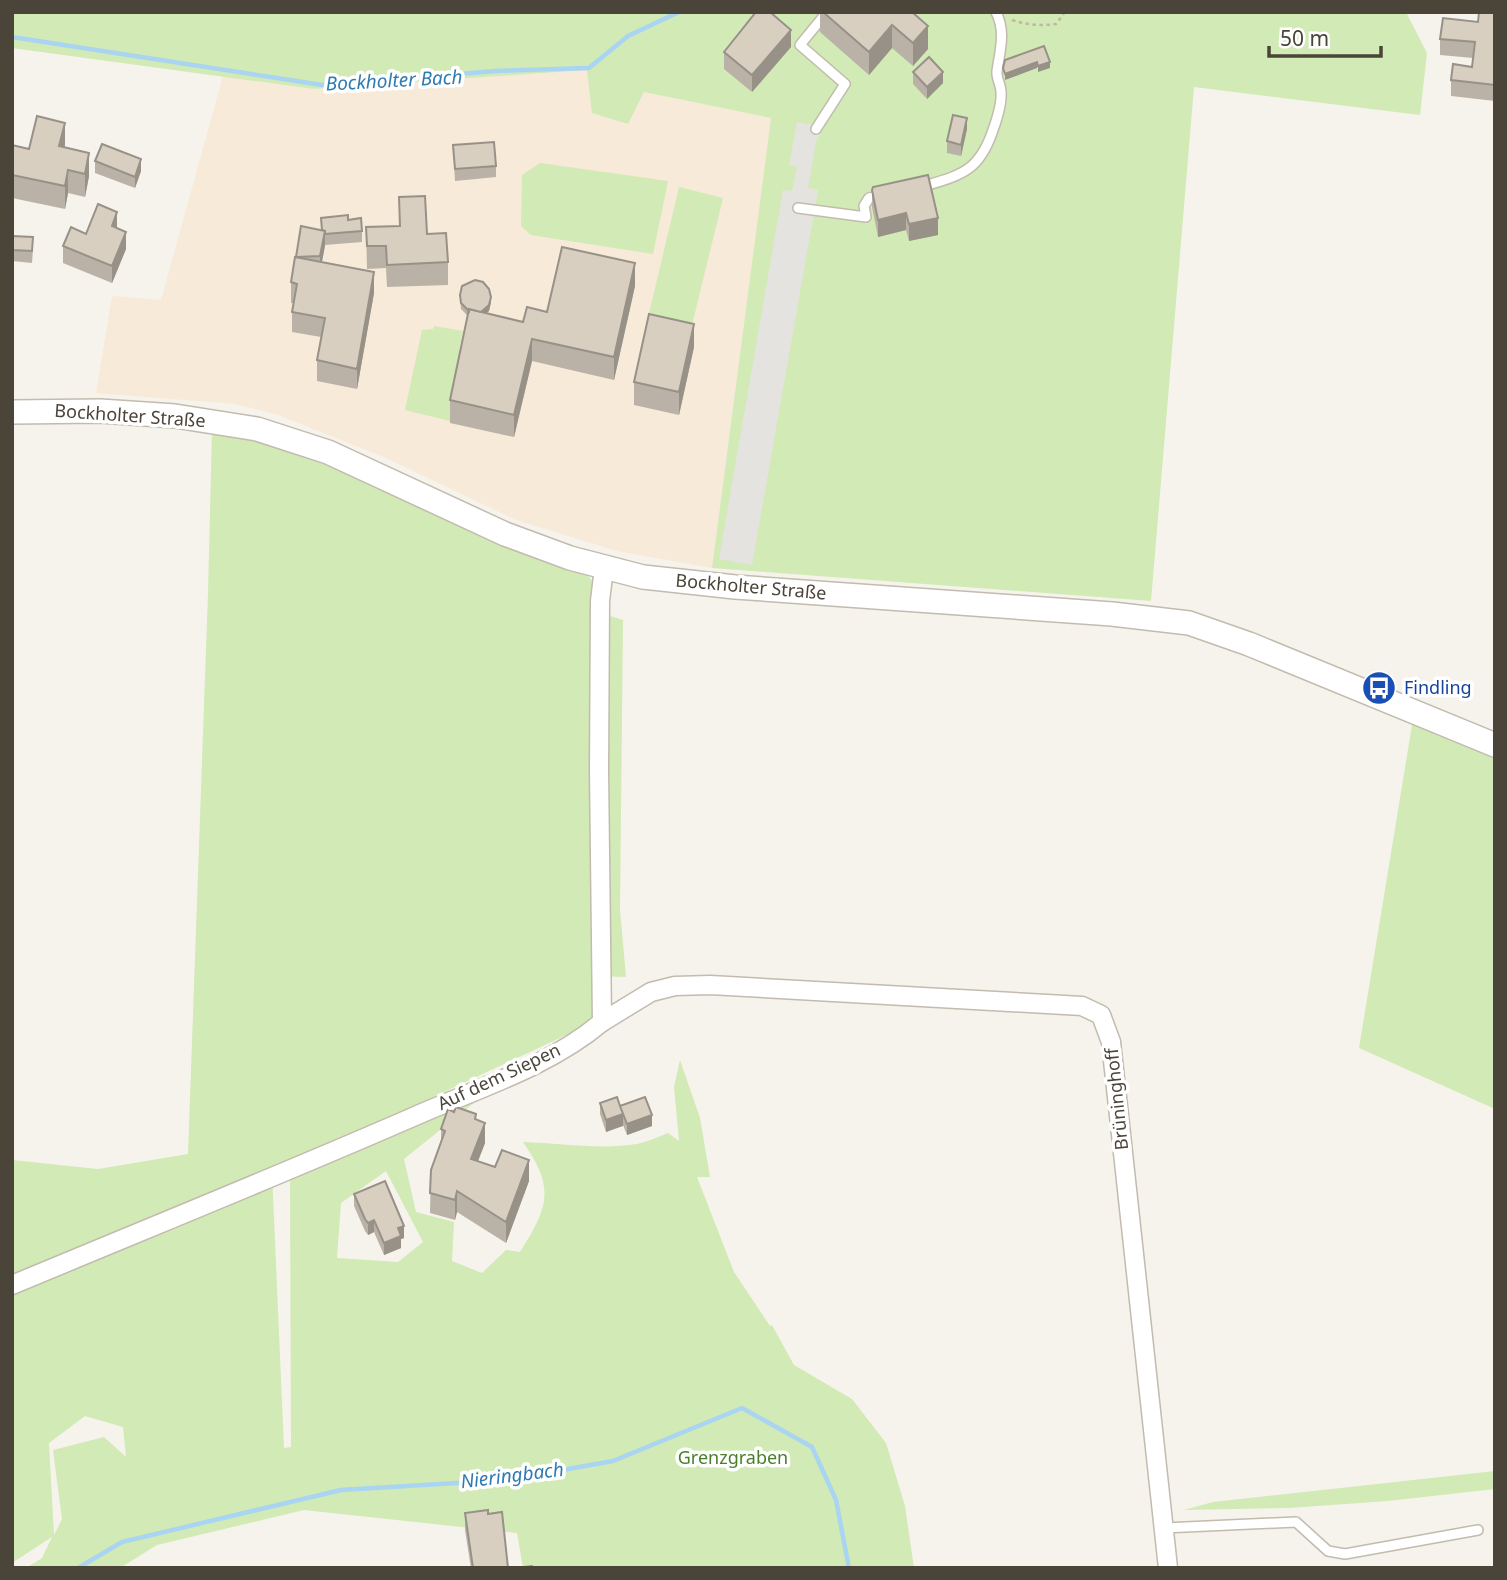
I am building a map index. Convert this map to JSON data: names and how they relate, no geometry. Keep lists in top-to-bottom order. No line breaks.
{"streets":{"street":["Bockholter Straße","Auf dem Siepen","Brüninghoff"]},"crossings":[["Auf dem Siepen","Brüninghoff"]],"water":["Bockholter Bach","Nieringbach"],"parks":["Grenzgraben"],"places":{"bus stop":["Findling"]},"scale_bar":"50 m"}
